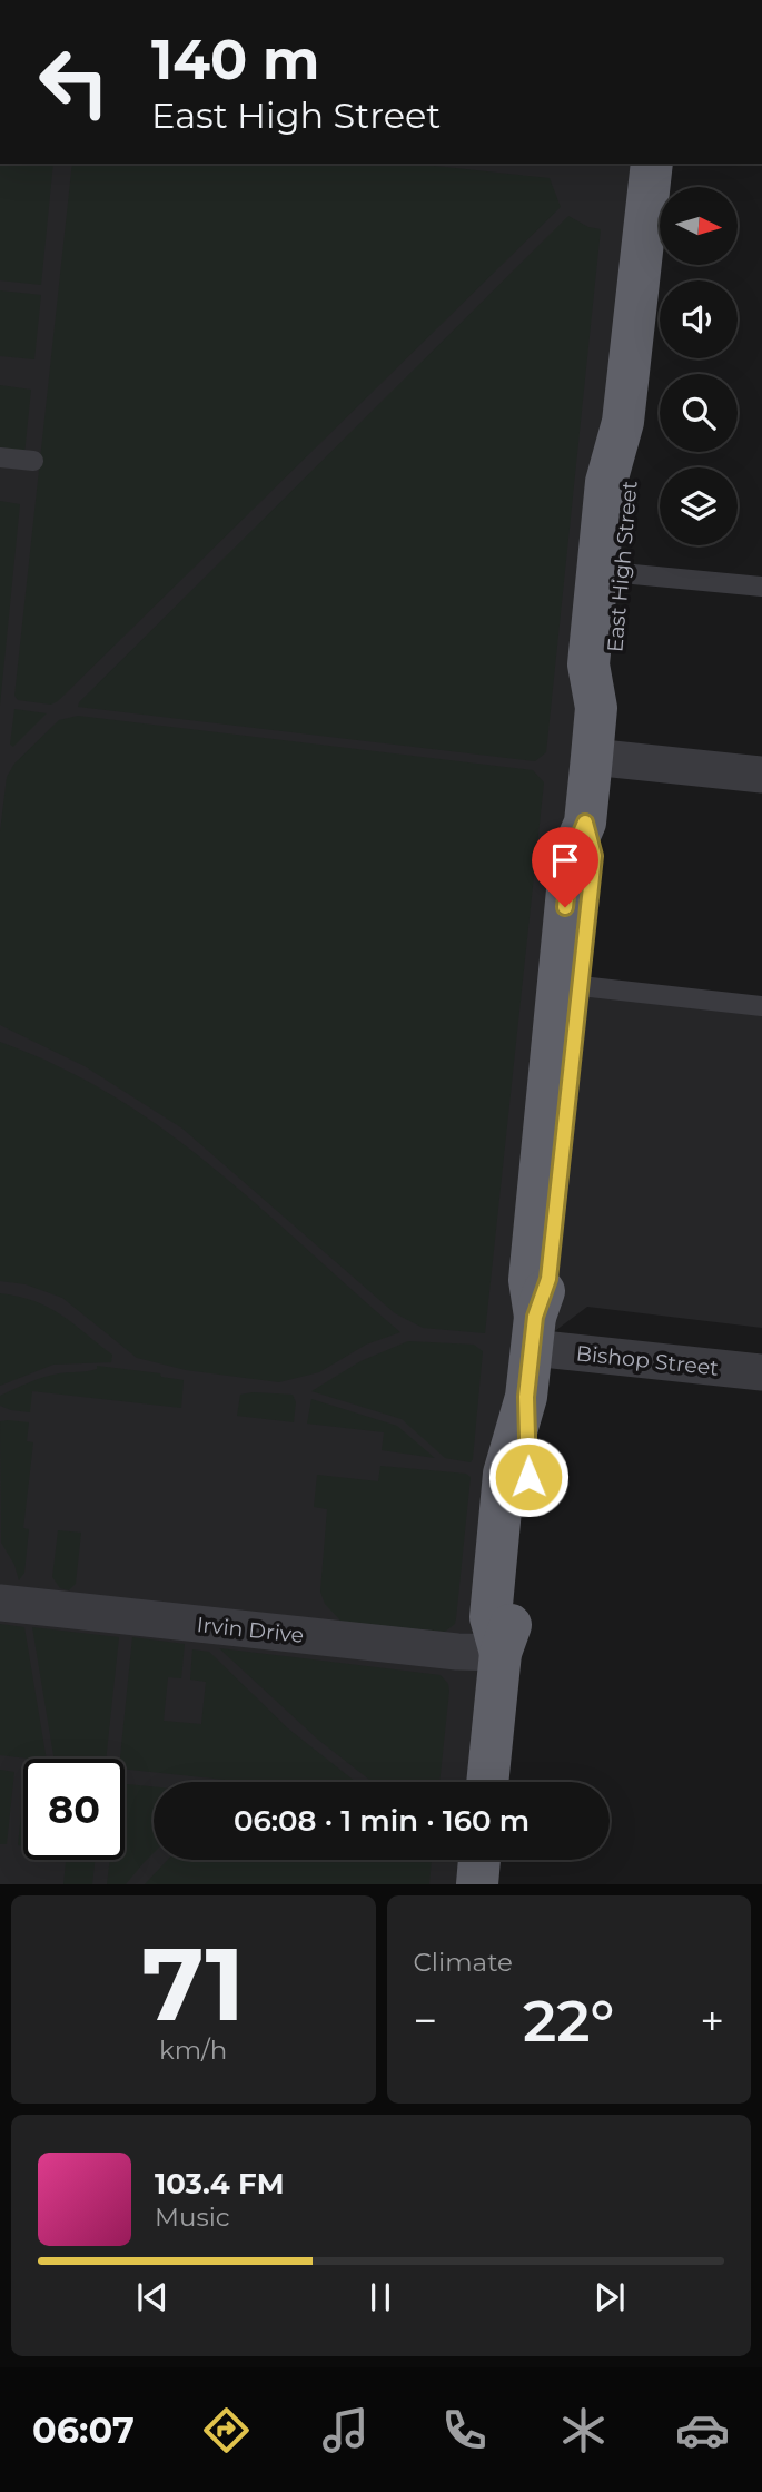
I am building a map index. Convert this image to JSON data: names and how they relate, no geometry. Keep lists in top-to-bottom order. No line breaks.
{"streets":{"highway":["East High Street"],"street":["Bishop Street","Irvin Drive"]},"crossings":[["East High Street","Bishop Street"],["East High Street","Irvin Drive"]],"north":"right","page":{"turn":["140 m","East High Street"],"limit":"80","trip":"06:08 · 1 min · 160 m","tile":[["71","km/h"],"Climate"],"heat":["−","22°","+"],"song":["103.4 FM","Music"],"tabs":"06:07"}}
